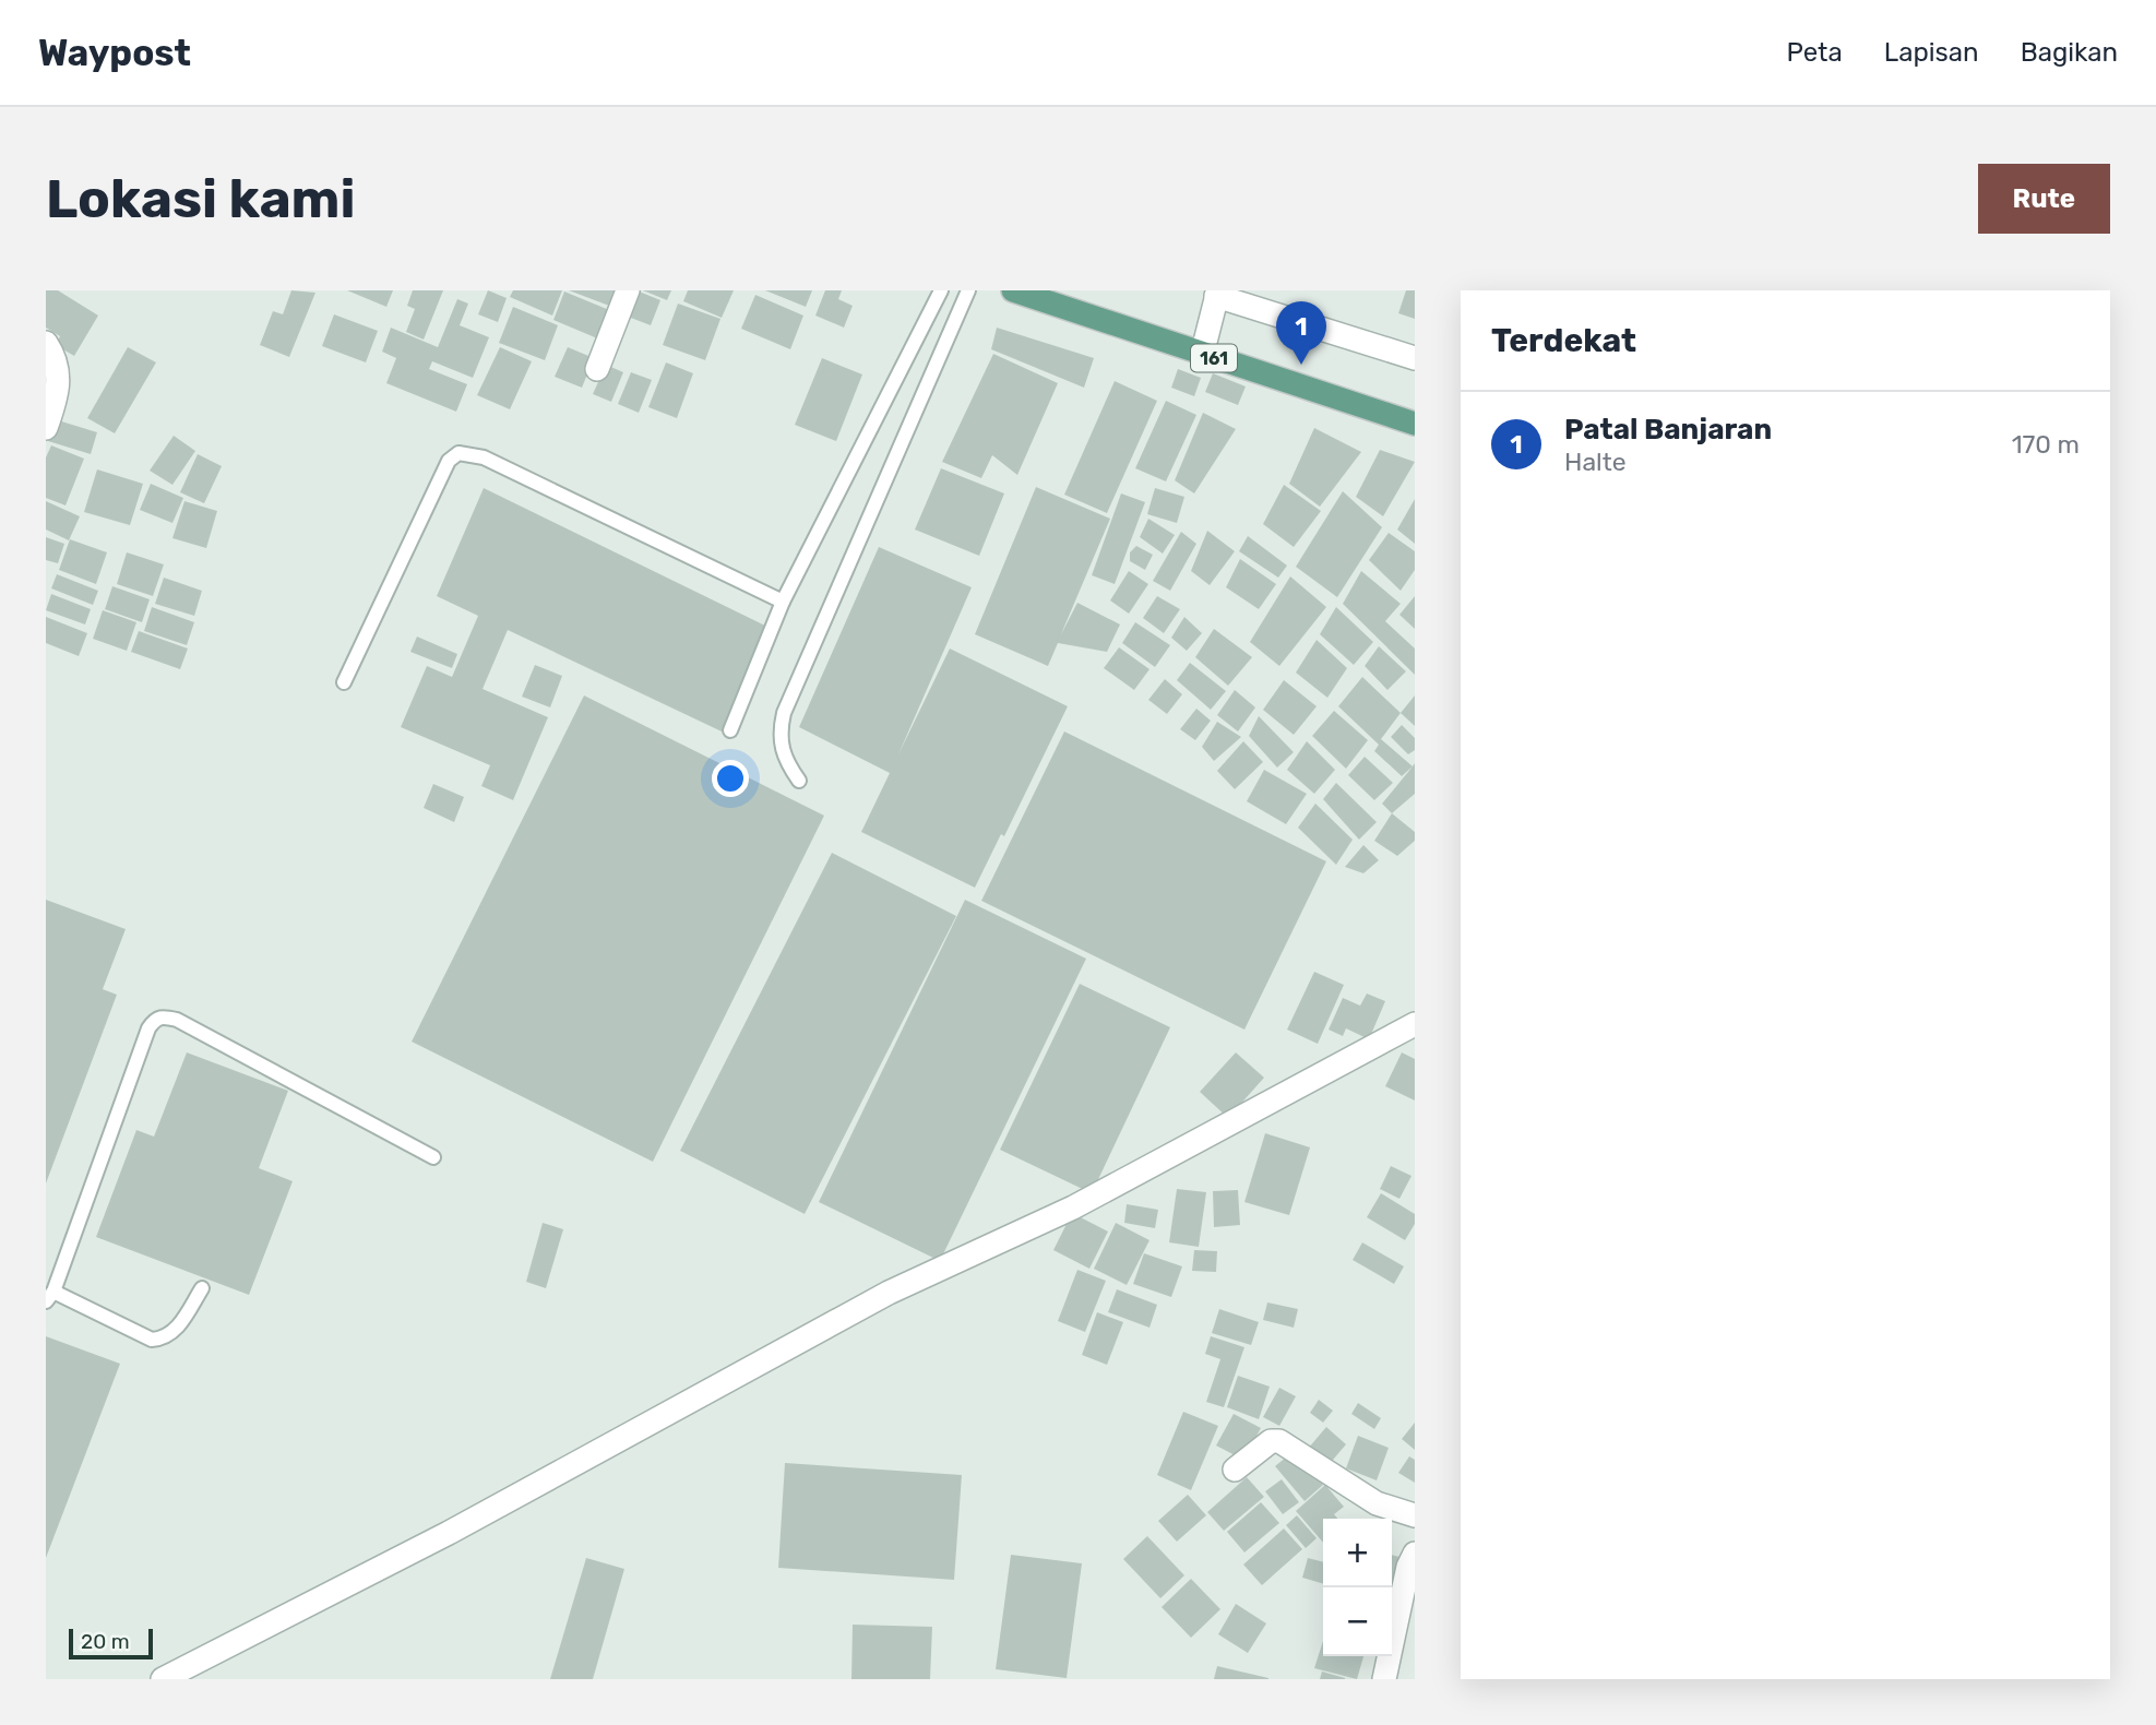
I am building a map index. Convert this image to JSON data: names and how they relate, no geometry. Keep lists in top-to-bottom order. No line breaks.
{"streets":{"main road":["161"]},"scale_bar":"20 m","page":{"header":"Waypost","nav":["Peta","Lapisan","Bagikan"],"buttons":"Rute","title":"Lokasi kami","heading":"Terdekat","pins":"1","list":[{"mark":"1","name":"Patal Banjaran","note":"Halte","value":"170 m"}],"map_buttons":["+","−"],"scale":"20 m"}}
